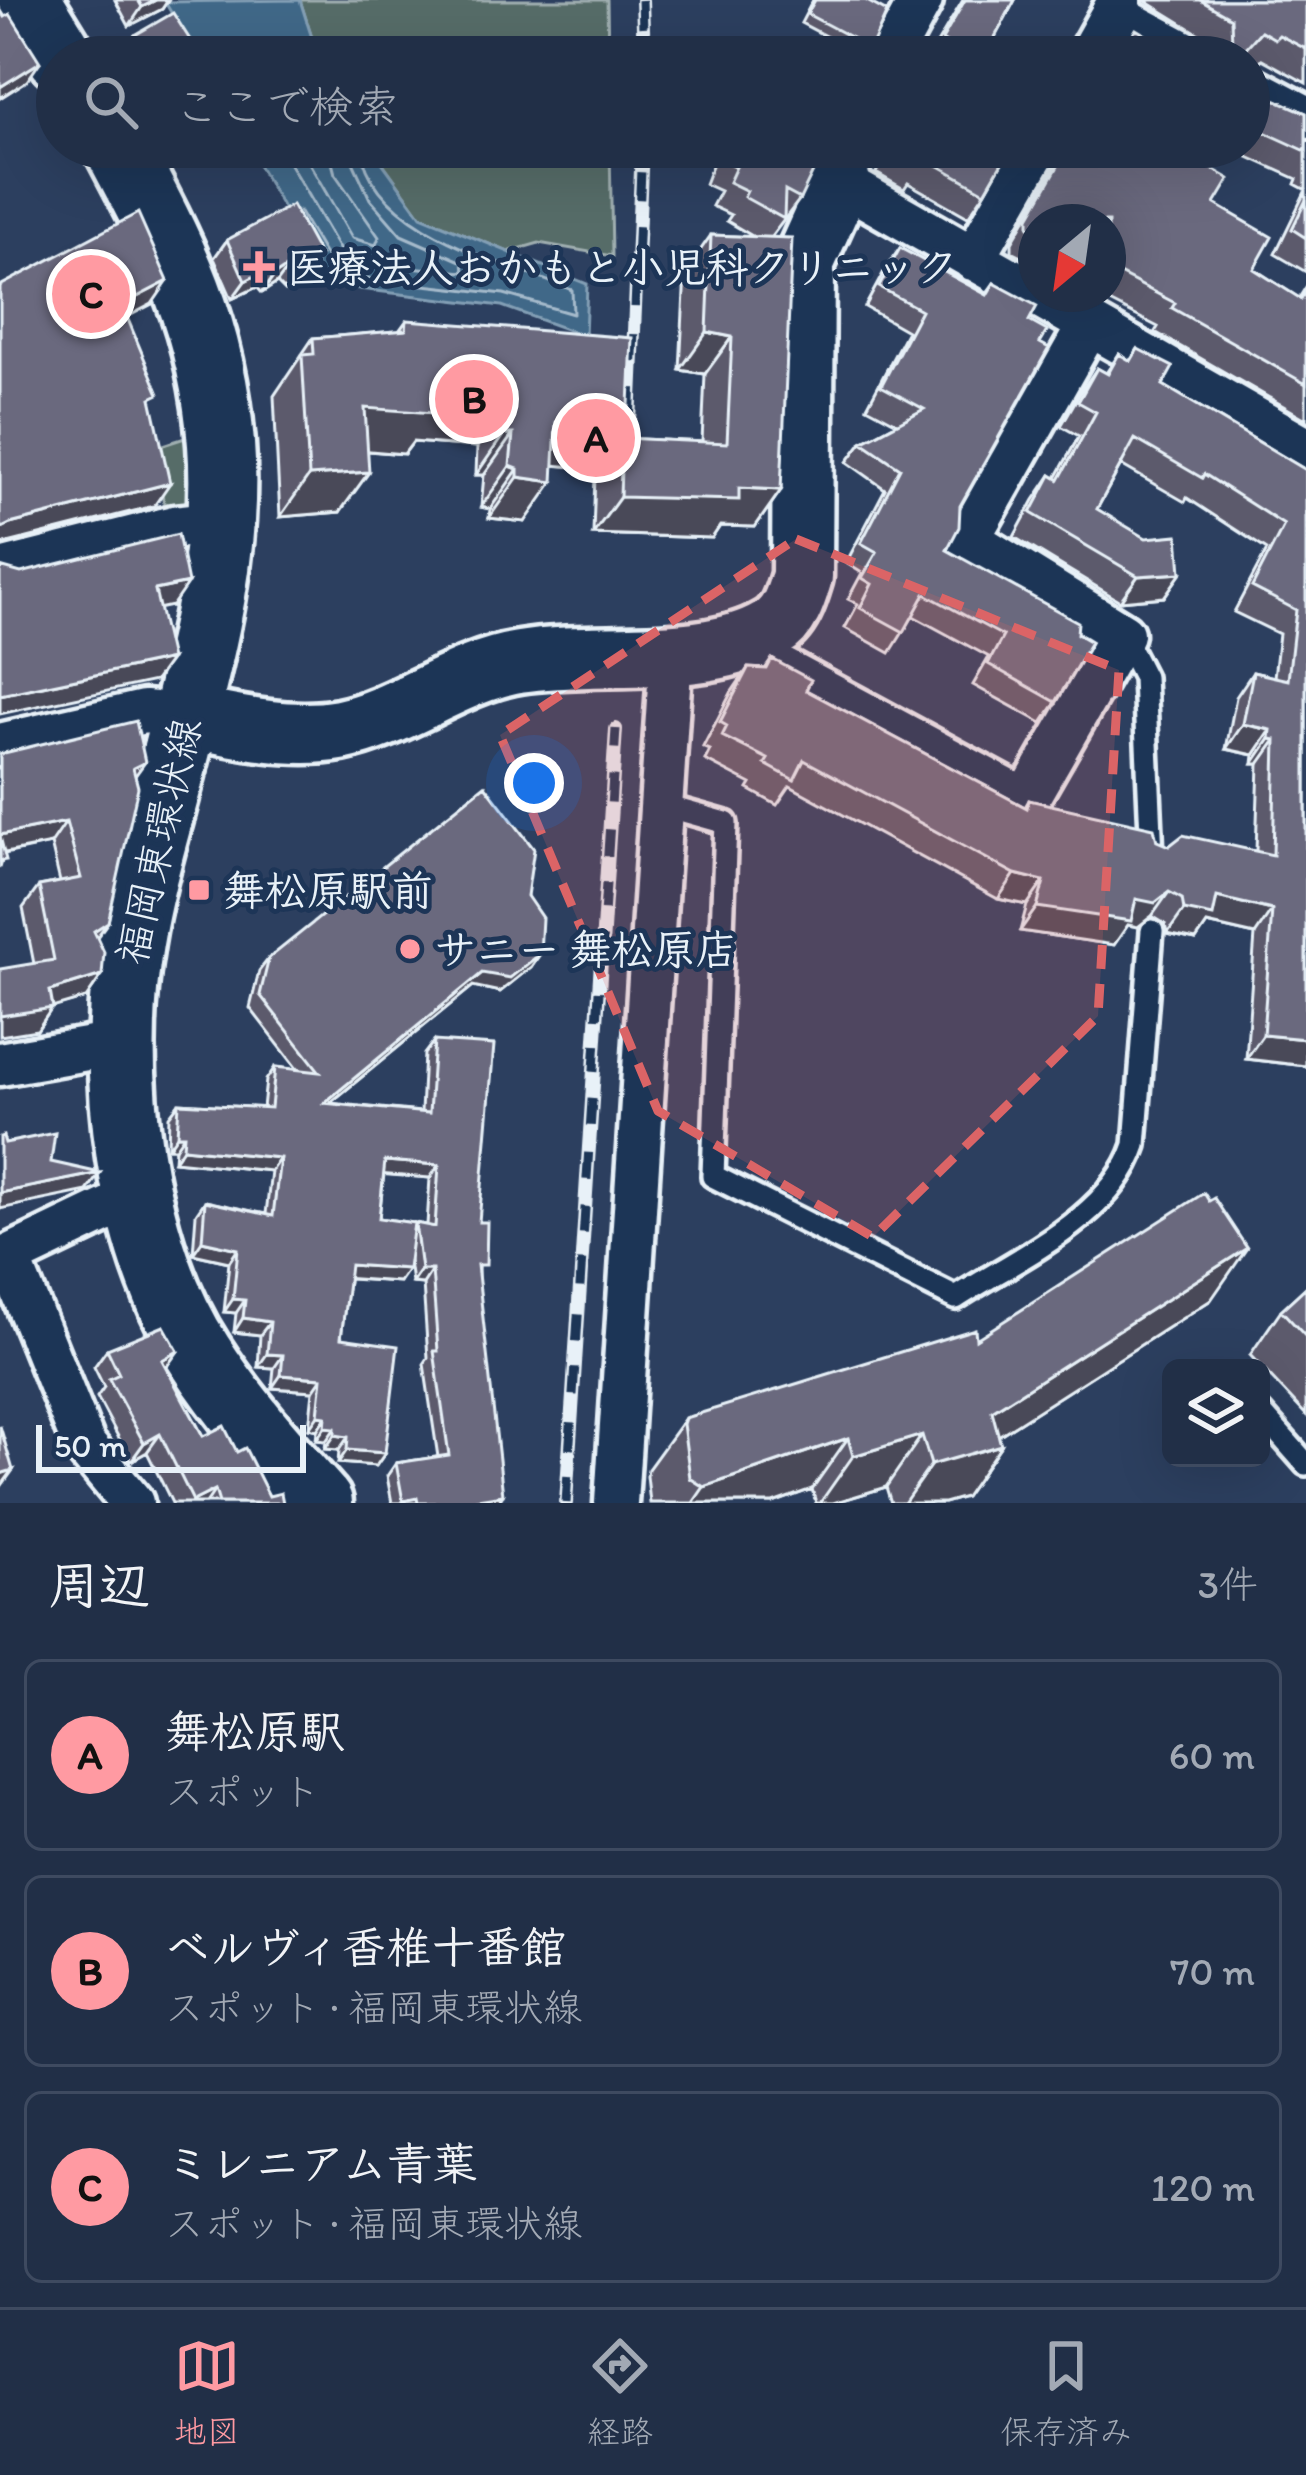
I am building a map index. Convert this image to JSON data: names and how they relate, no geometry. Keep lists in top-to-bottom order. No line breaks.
{"streets":{"main road":["福岡東環状線"]},"places":{"health":["医療法人おかもと小児科クリニック"],"transit":["舞松原駅前"],"other":["サニー 舞松原店"]},"scale_bar":"50 m","north":"bottom left","page":{"search":"ここで検索","pins":["C","B","A"],"scale":"50 m","heading":["周辺","3件"],"list":[{"mark":"A","name":"舞松原駅","note":"スポット","value":"60 m"},{"mark":"B","name":"ベルヴィ香椎十番館","note":"スポット · 福岡東環状線","value":"70 m"},{"mark":"C","name":"ミレニアム青葉","note":"スポット · 福岡東環状線","value":"120 m"}],"nav":["地図","経路","保存済み"]}}
